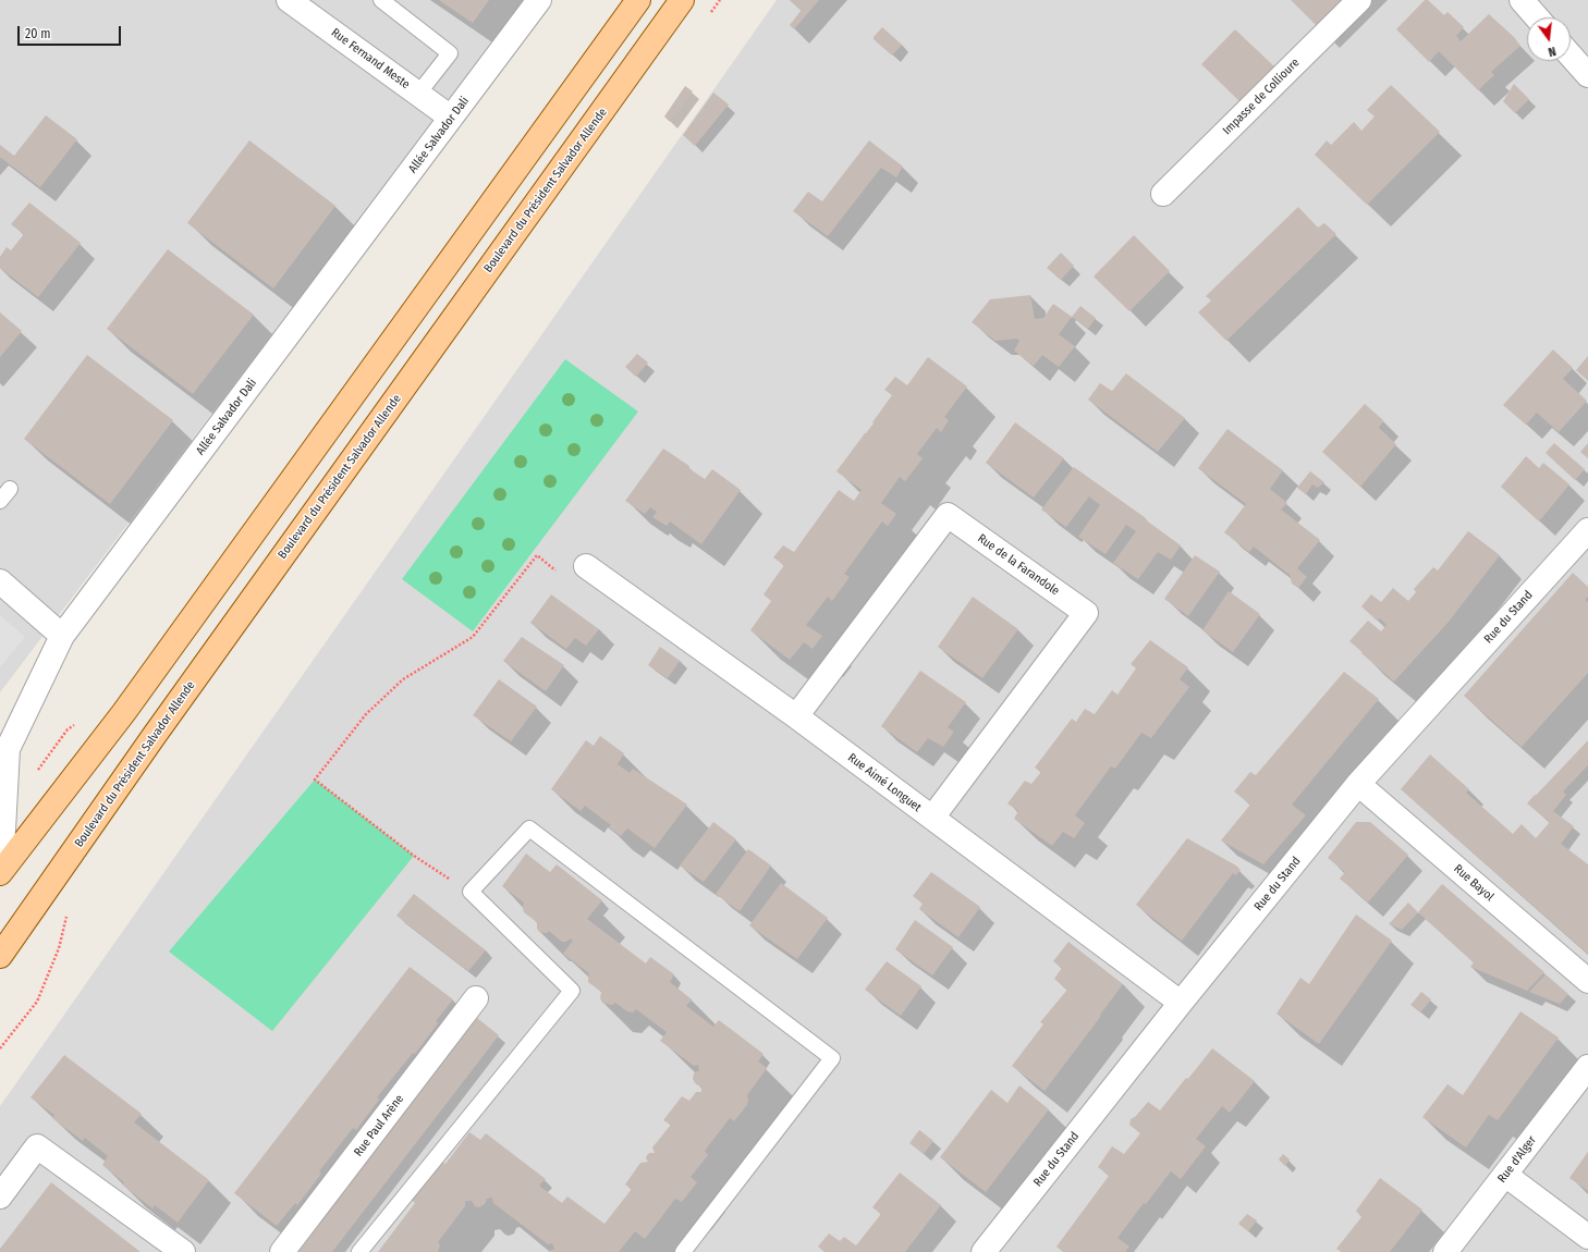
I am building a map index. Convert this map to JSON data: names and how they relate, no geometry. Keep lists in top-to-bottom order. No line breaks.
{"streets":{"main road":["Boulevard du Président Salvador Allende"],"street":["Rue Fernand Meste","Impasse de Collioure","Allée Salvador Dali","Rue de la Farandole","Rue du Stand","Rue Aimé Longuet","Rue Bayol","Rue Paul Arène","Rue d'Alger"]},"crossings":[["Rue Fernand Meste","Allée Salvador Dali"],["Rue de la Farandole","Rue Aimé Longuet"],["Rue du Stand","Rue Aimé Longuet"],["Rue du Stand","Rue Bayol"]],"scale_bar":"20 m","north":"bottom"}
